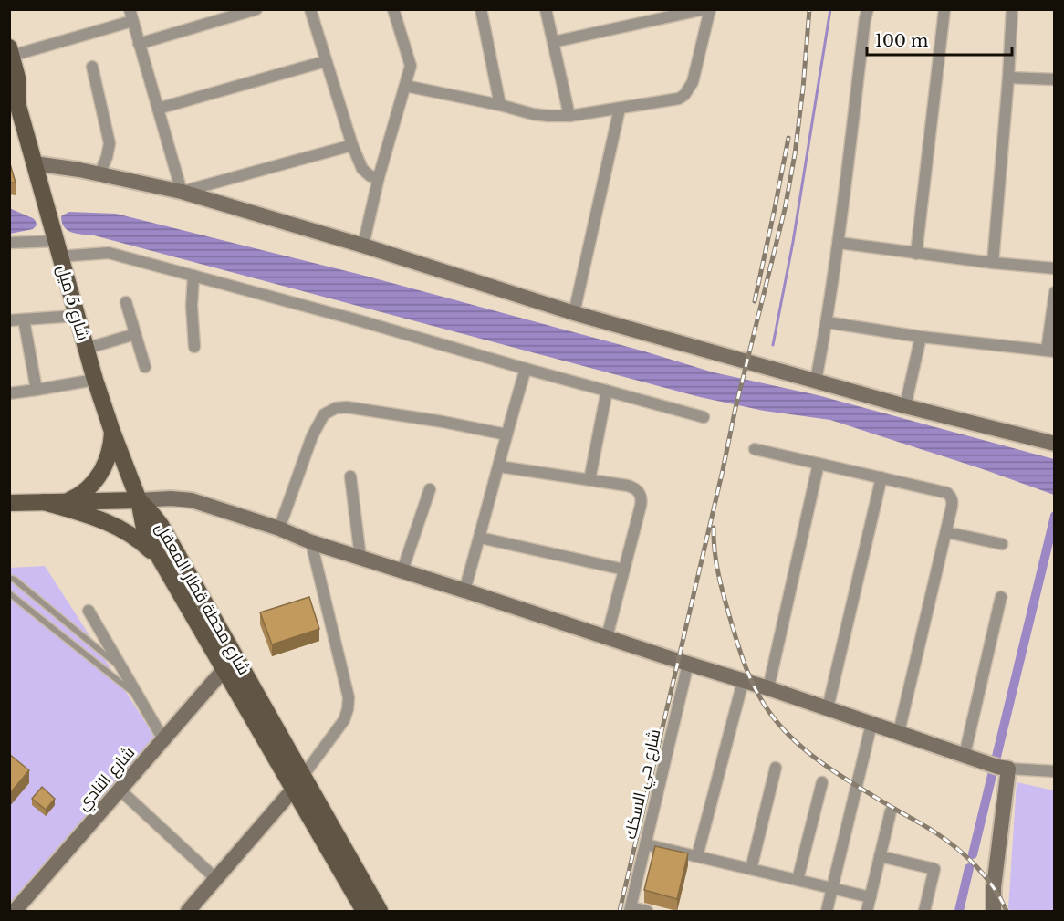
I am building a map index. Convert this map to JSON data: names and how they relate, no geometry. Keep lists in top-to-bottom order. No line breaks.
{"streets":{"main road":["شارع 5 ميل","شارع محطة قطار المعقل"],"street":["شارع النادي","شارع حي السكك"]},"crossings":[["شارع 5 ميل","شارع محطة قطار المعقل"],["شارع محطة قطار المعقل","شارع النادي"]],"scale_bar":"100 m"}
